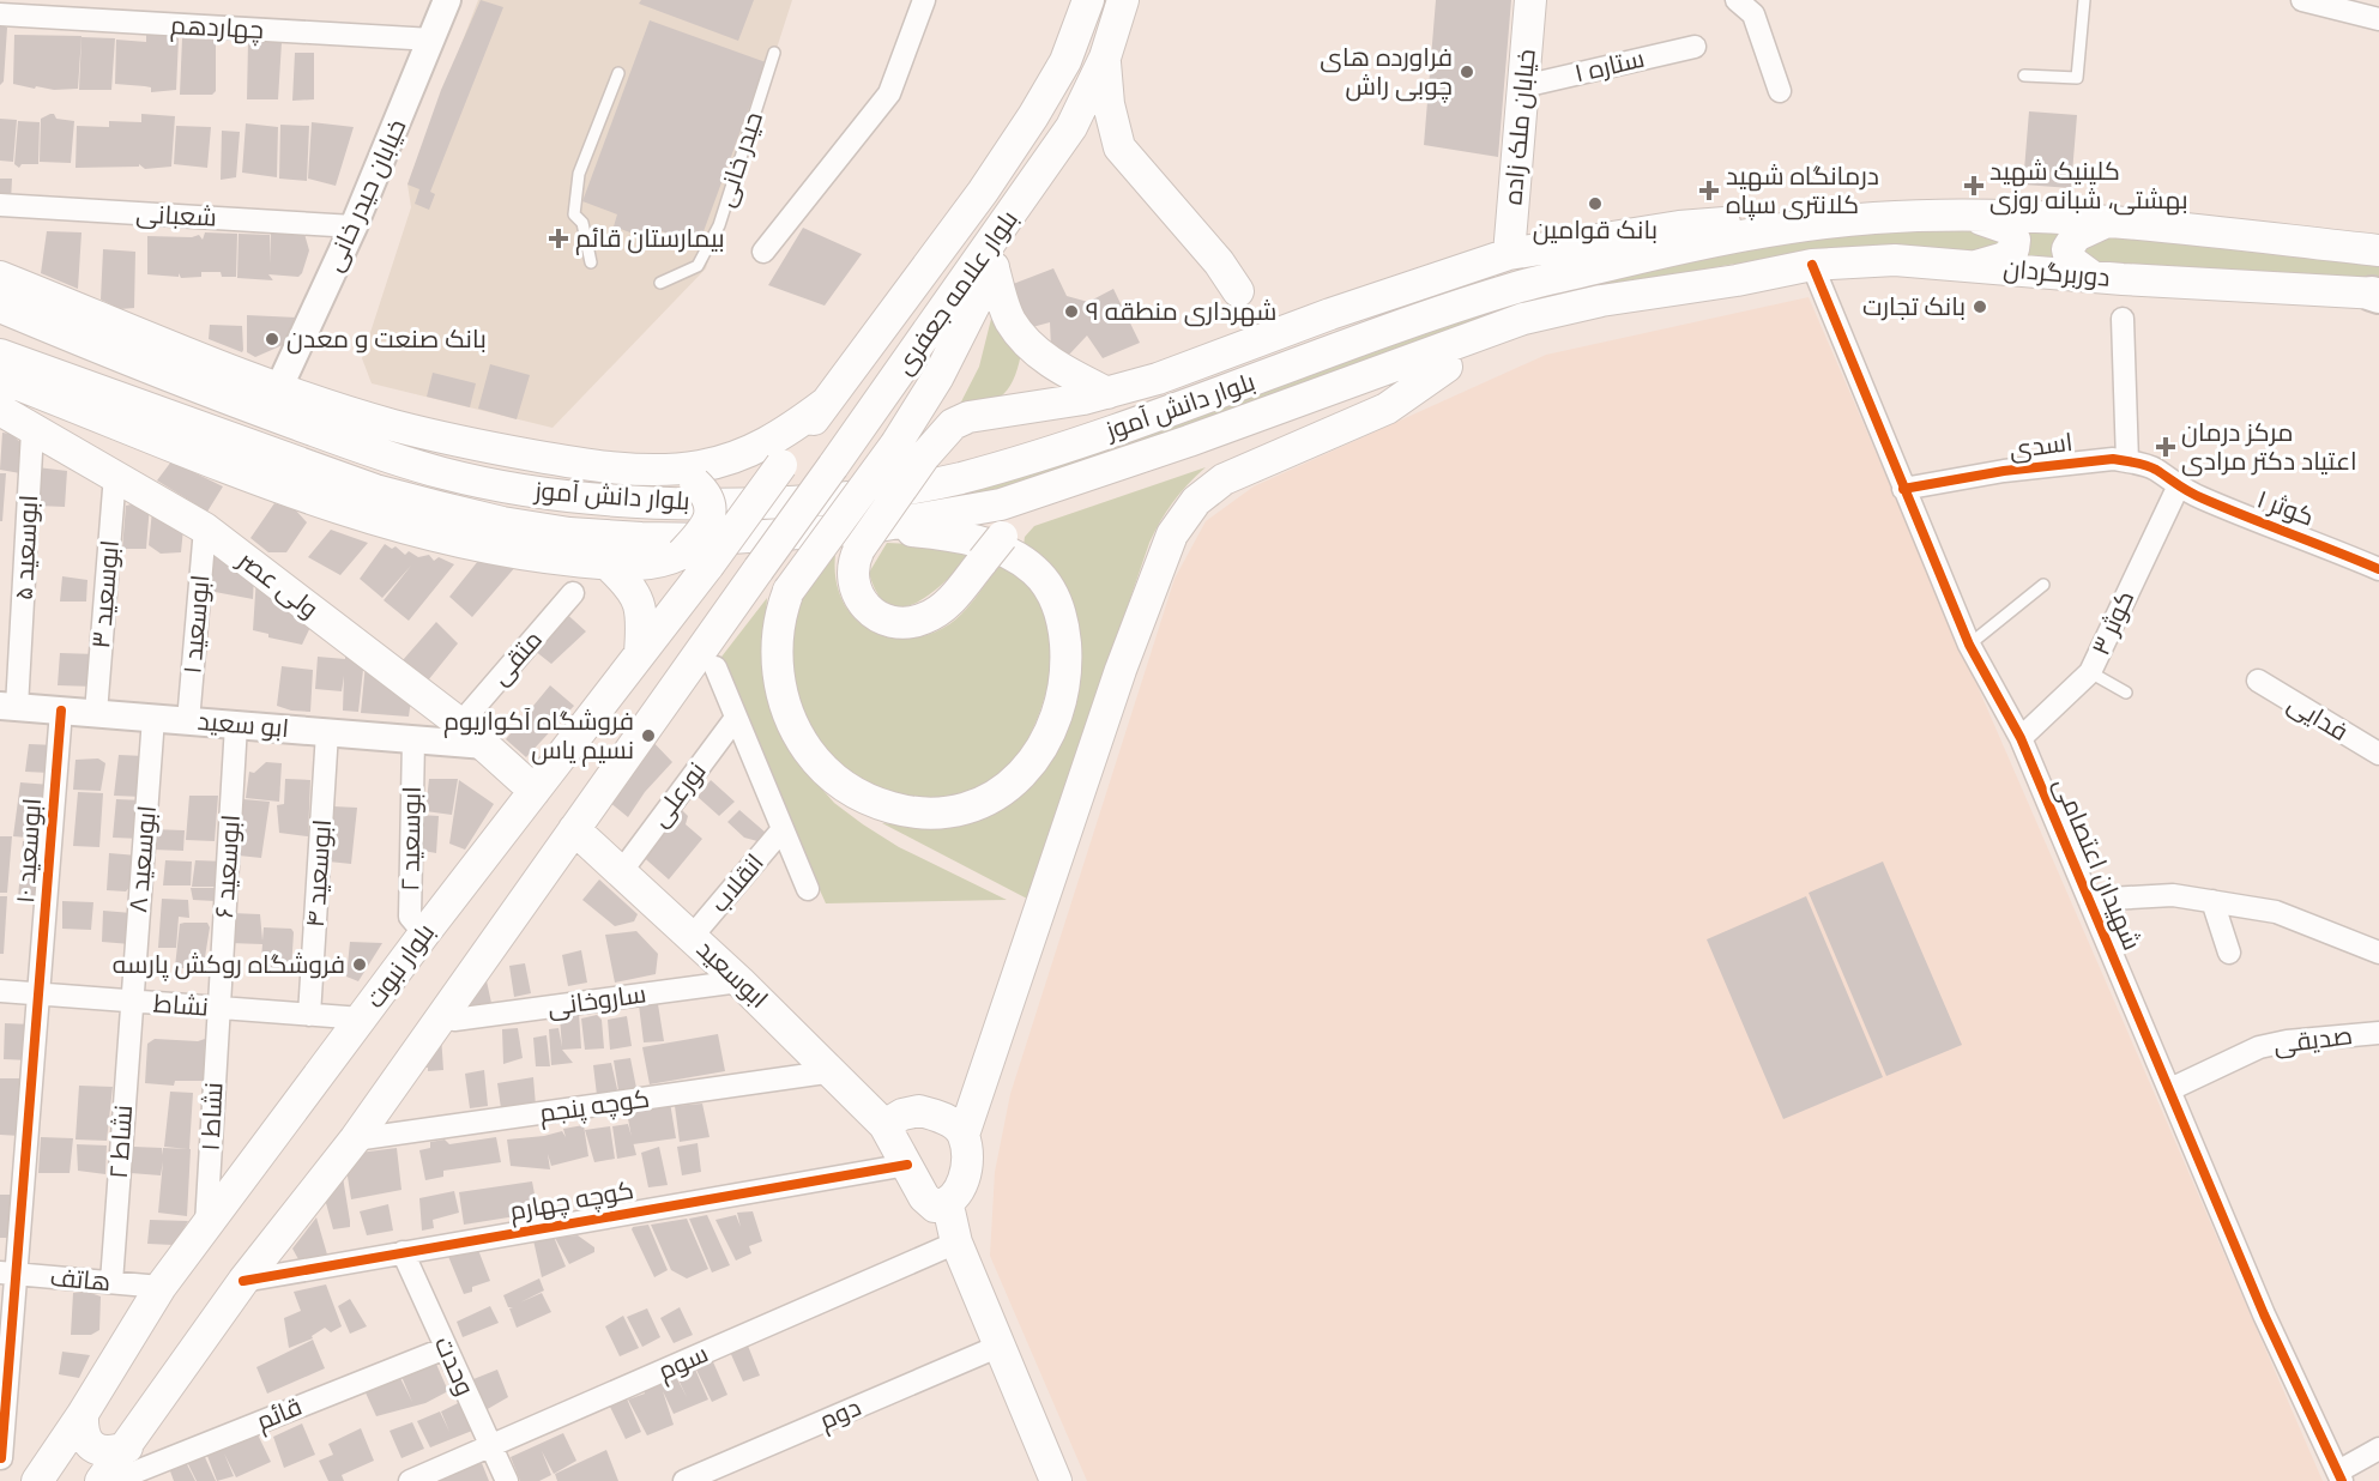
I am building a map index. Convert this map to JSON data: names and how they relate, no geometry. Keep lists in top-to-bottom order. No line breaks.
{"streets":{"main road":["خیابان ملک زاده","دوربرگردان","بلوار علامه جعفری","بلوار دانش آموز","ولی عصر","بلوار نبوت","ابوسعید"],"street":["چهاردهم","ستاره ۱","خیابان حیدر خانی","شعبانی","اسدی","کوثر ۱","ابوسعید ۵","ابوسعید ۳","کوثر ۳","ابوسعید ۱","متقی","فدایی","ابو سعید","نورعلی","ابوسعید ۲","ابوسعید ۱۰","ابوسعید ۸","شهیدان اعتصامی","ابوسعید ۶","ابوسعید ۴","انقلاب","ساروخانی","نشاط","صدیقی","کوچه پنجم","نشاط ۱","نشاط ۲","کوچه چهارم","هاتف","سوم","وحدت","قائم","دوم"],"lane":["حیدر خانی"]},"crossings":[["چهاردهم","خیابان حیدر خانی"],["ستاره ۱","خیابان ملک زاده"],["خیابان حیدر خانی","شعبانی"],["دوربرگردان","بلوار دانش آموز"],["دوربرگردان","شهیدان اعتصامی"],["بلوار علامه جعفری","بلوار نبوت"],["بلوار علامه جعفری","ابوسعید"],["اسدی","کوثر ۱"],["اسدی","کوثر ۳"],["اسدی","شهیدان اعتصامی"],["کوثر ۱","کوثر ۳"],["ابوسعید ۵","ولی عصر"],["ابوسعید ۵","ابو سعید"],["ولی عصر","ابوسعید ۳"],["ولی عصر","ابوسعید ۱"],["ولی عصر","متقی"],["ولی عصر","ابو سعید"],["ولی عصر","بلوار نبوت"],["ابوسعید ۳","ابو سعید"],["کوثر ۳","شهیدان اعتصامی"],["ابوسعید ۱","ابو سعید"],["ابو سعید","ابوسعید ۲"],["ابو سعید","ابوسعید ۱۰"],["ابو سعید","ابوسعید ۸"],["ابو سعید","ابوسعید ۶"],["ابو سعید","ابوسعید ۴"],["نورعلی","ابوسعید"],["ابوسعید ۲","بلوار نبوت"],["ابوسعید ۱۰","نشاط"],["ابوسعید ۱۰","هاتف"],["ابوسعید ۸","نشاط"],["ابوسعید ۸","نشاط ۲"],["شهیدان اعتصامی","صدیقی"],["ابوسعید ۶","نشاط"],["ابوسعید ۶","نشاط ۱"],["ابوسعید ۴","نشاط"],["انقلاب","ابوسعید"],["بلوار نبوت","نشاط"],["بلوار نبوت","نشاط ۱"],["بلوار نبوت","هاتف"],["ابوسعید","ساروخانی"],["ابوسعید","کوچه پنجم"],["ابوسعید","کوچه چهارم"],["نشاط","نشاط ۱"],["نشاط","نشاط ۲"],["نشاط ۲","هاتف"],["کوچه چهارم","وحدت"],["سوم","وحدت"],["وحدت","قائم"]],"places":{"other":["فراورده های چوبی راش","بانک قوامین","بانک تجارت","شهرداری منطقه ۹","بانک صنعت و معدن","فروشگاه آکواریوم نسیم یاس","فروشگاه روکش پارسه"],"health":["کلینیک شهید بهشتی، شبانه روزی","درمانگاه شهید کلانتری سپاه","بیمارستان قائم","مرکز درمان اعتیاد دکتر مرادی"]}}
